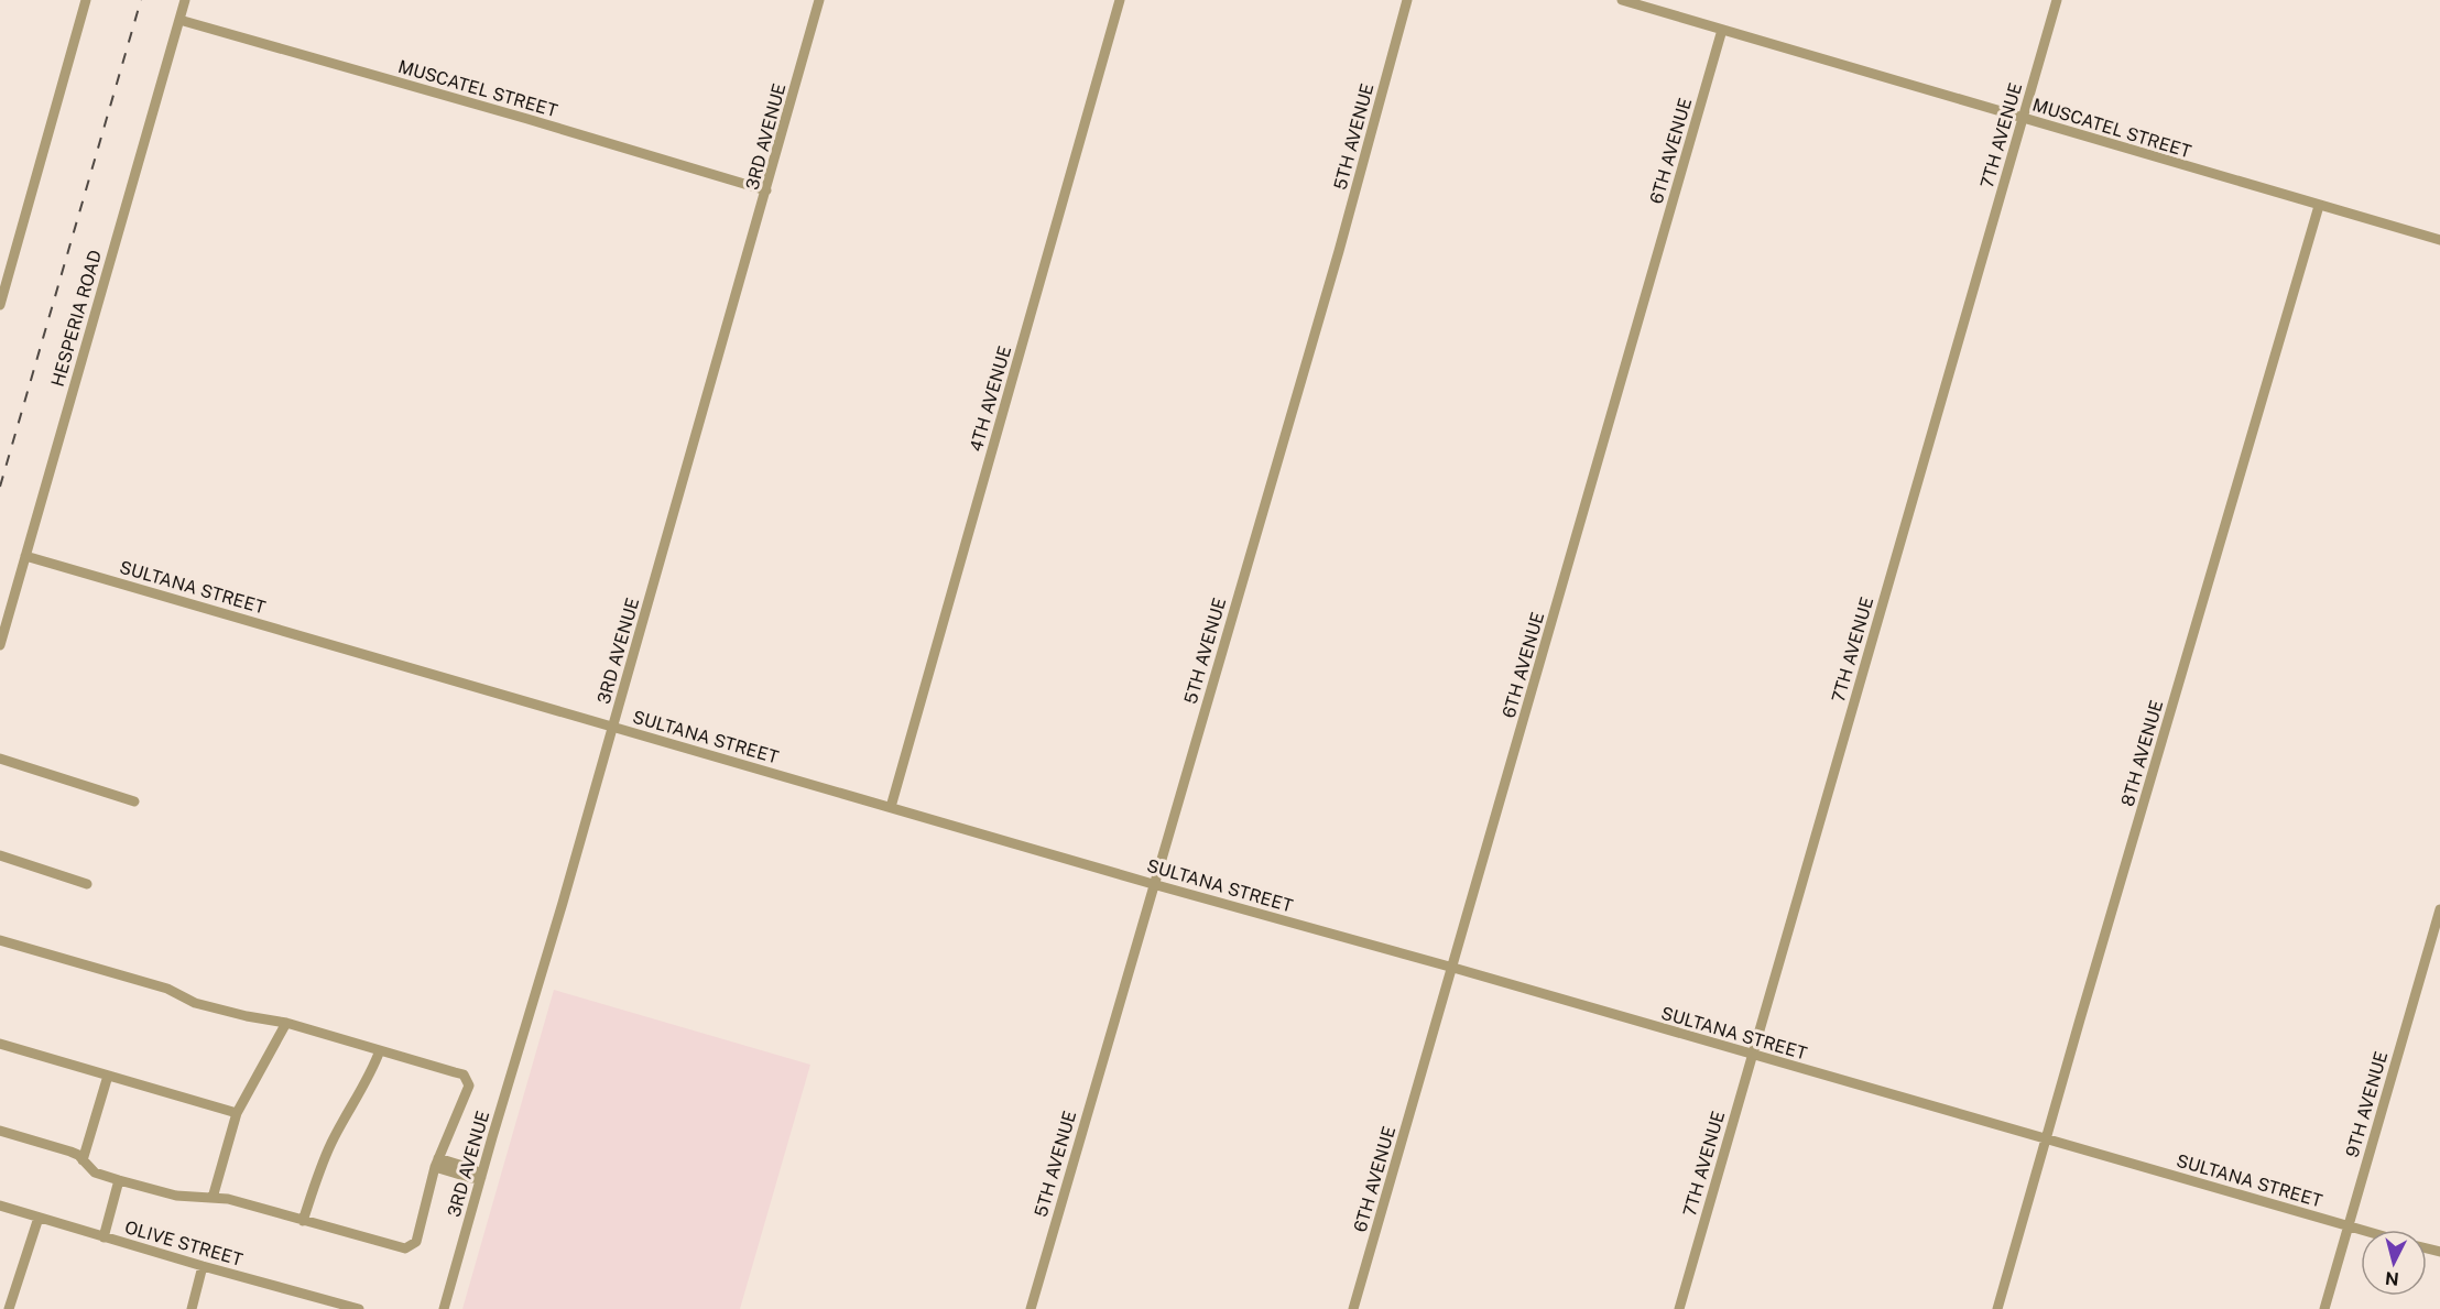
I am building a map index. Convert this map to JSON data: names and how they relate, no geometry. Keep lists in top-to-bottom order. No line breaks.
{"streets":{"street":["MUSCATEL STREET","7TH AVENUE","3RD AVENUE","5TH AVENUE","6TH AVENUE","HESPERIA ROAD","4TH AVENUE","SULTANA STREET","8TH AVENUE","9TH AVENUE","OLIVE STREET"]},"crossings":[["MUSCATEL STREET","7TH AVENUE"],["MUSCATEL STREET","3RD AVENUE"],["MUSCATEL STREET","6TH AVENUE"],["MUSCATEL STREET","HESPERIA ROAD"],["MUSCATEL STREET","8TH AVENUE"],["7TH AVENUE","SULTANA STREET"],["3RD AVENUE","SULTANA STREET"],["5TH AVENUE","SULTANA STREET"],["6TH AVENUE","SULTANA STREET"],["HESPERIA ROAD","SULTANA STREET"],["4TH AVENUE","SULTANA STREET"],["SULTANA STREET","8TH AVENUE"],["SULTANA STREET","9TH AVENUE"]],"north":"bottom"}
